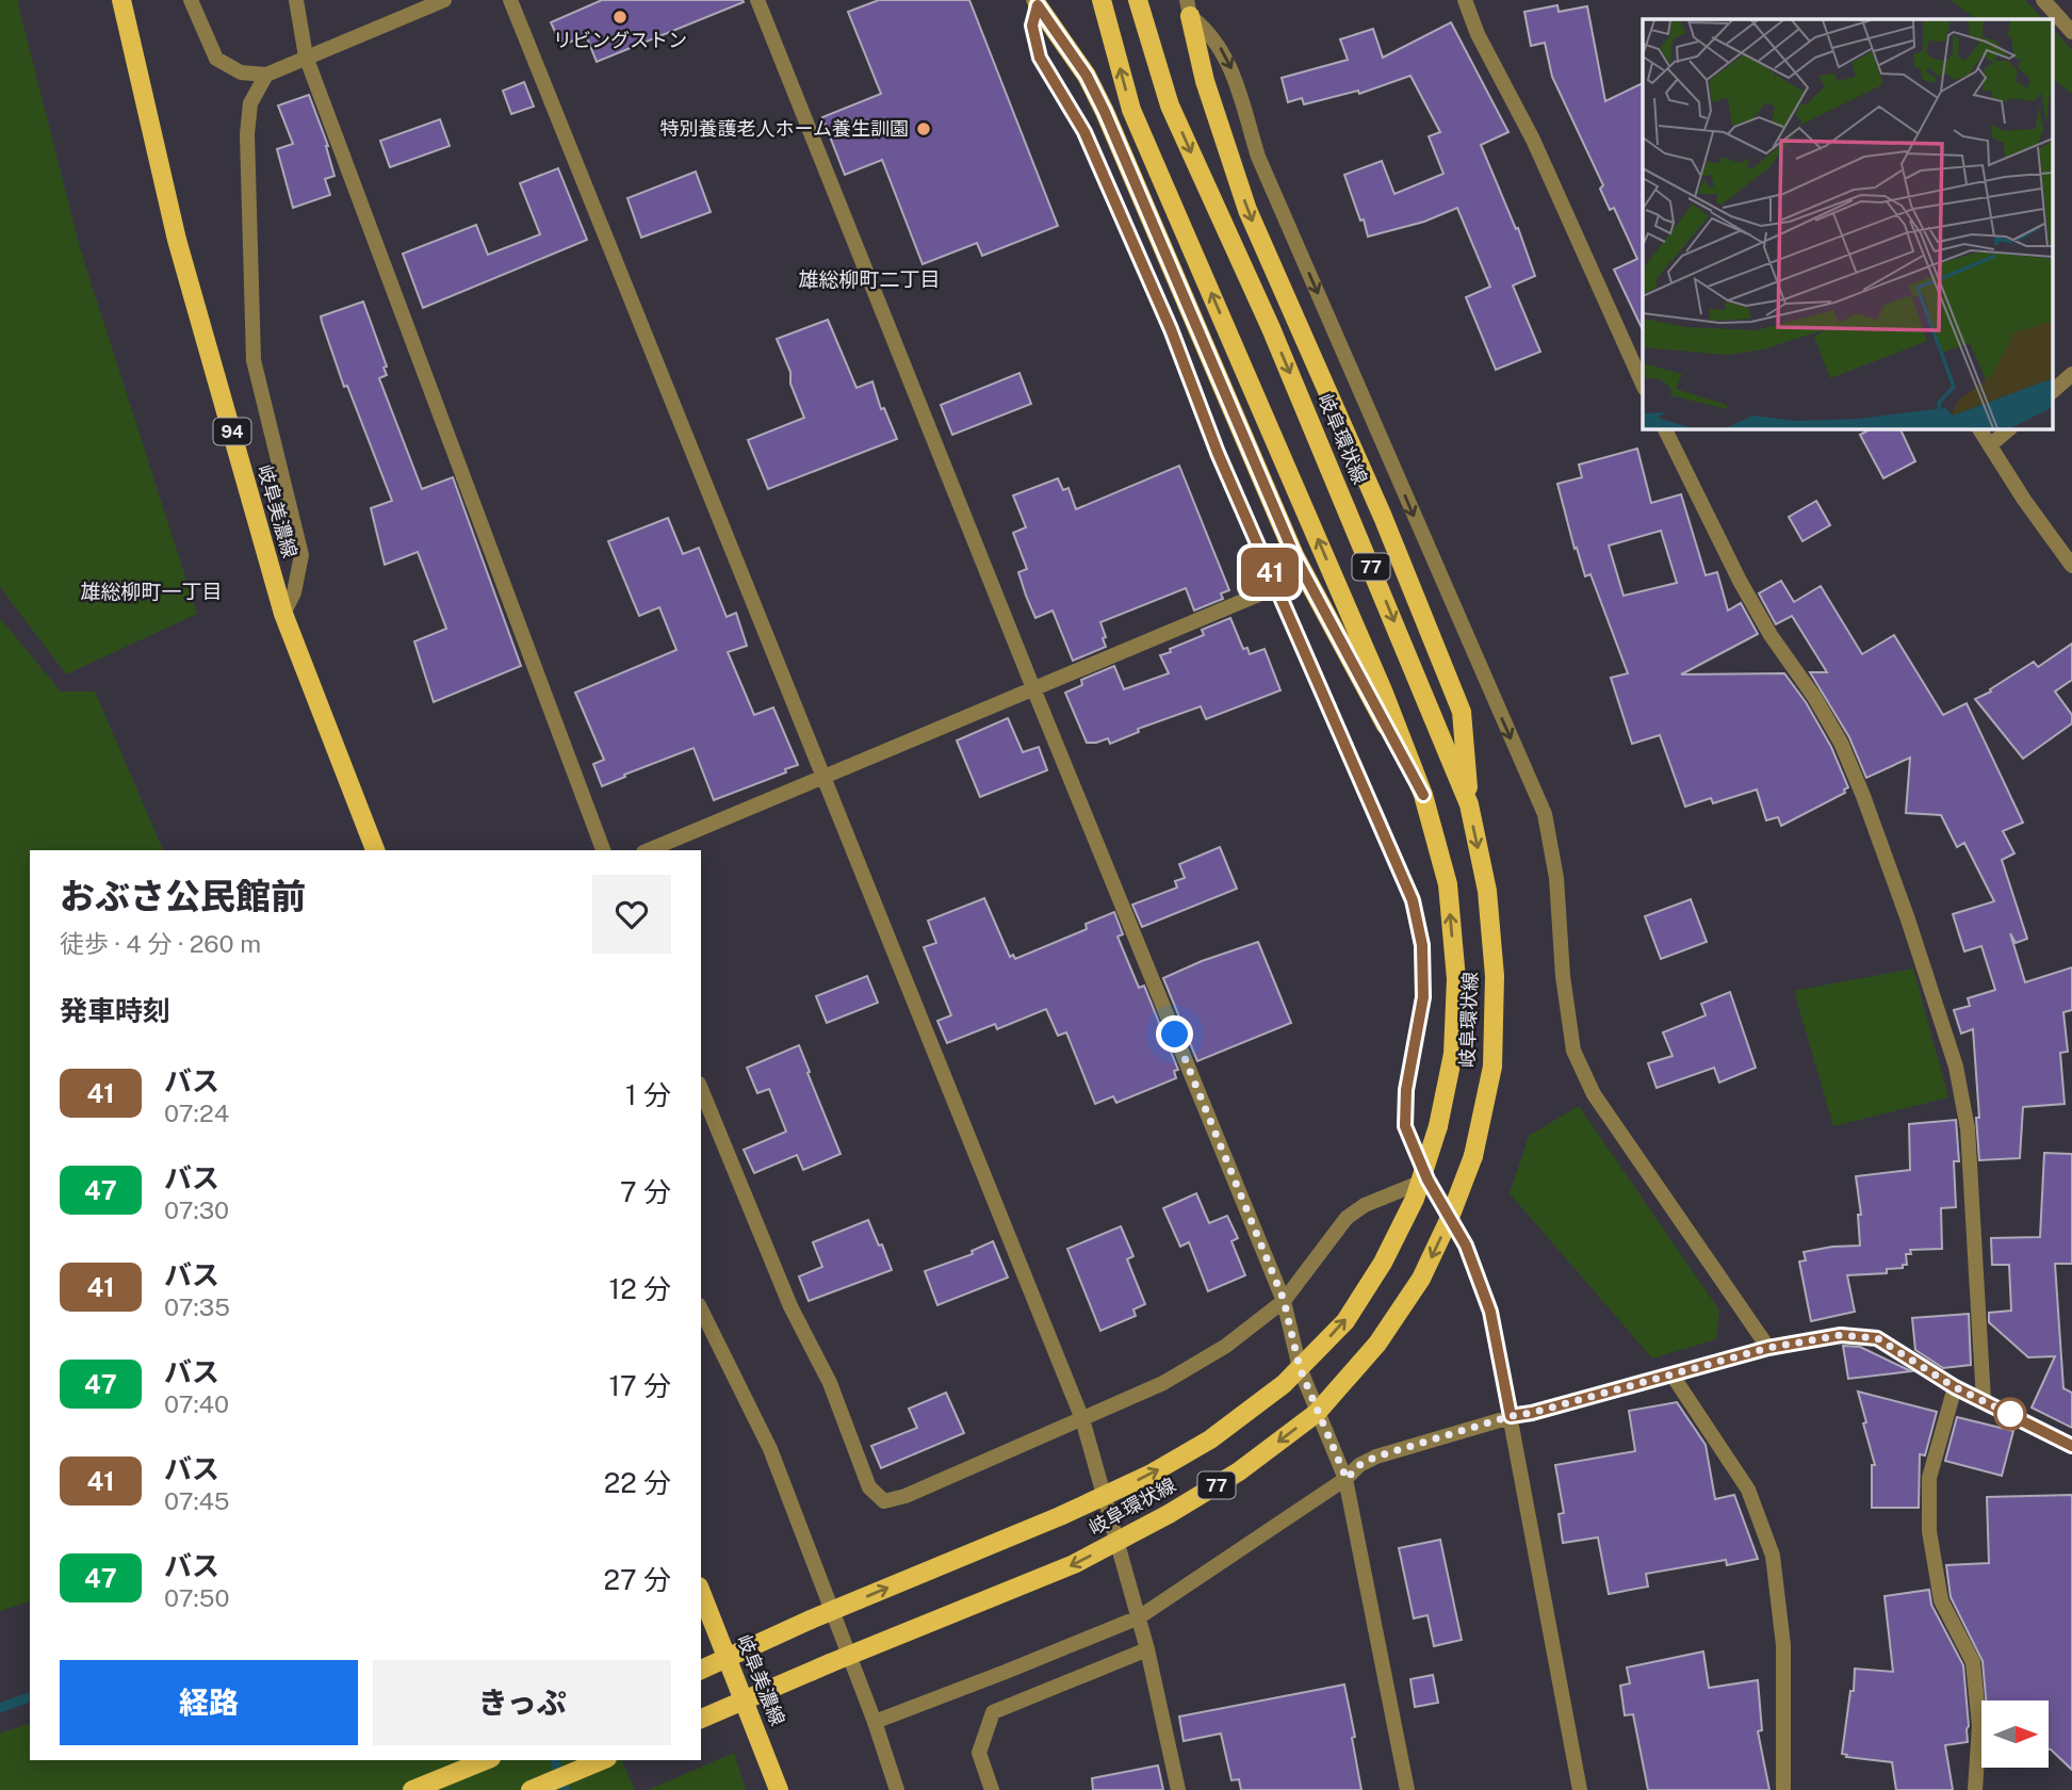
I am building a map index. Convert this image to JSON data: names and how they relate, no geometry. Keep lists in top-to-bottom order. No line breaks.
{"streets":{"main road":["94","岐阜環状線","岐阜美濃線","77"]},"crossings":[["岐阜環状線","岐阜美濃線"],["岐阜環状線","77"]],"districts":["雄総柳町二丁目","雄総柳町一丁目"],"places":["リビングストン","特別養護老人ホーム養生訓園"],"lines":["bus line 41"],"north":"right","page":{"on_map":"41","heading":[["おぶさ公民館前","徒歩 · 4 分 · 260 m"],"発車時刻"],"list":[{"mark":"41","name":"バス","note":"07:24","value":"1 分"},{"mark":"47","name":"バス","note":"07:30","value":"7 分"},{"mark":"41","name":"バス","note":"07:35","value":"12 分"},{"mark":"47","name":"バス","note":"07:40","value":"17 分"},{"mark":"41","name":"バス","note":"07:45","value":"22 分"},{"mark":"47","name":"バス","note":"07:50","value":"27 分"}],"buttons":["経路","きっぷ"]}}
